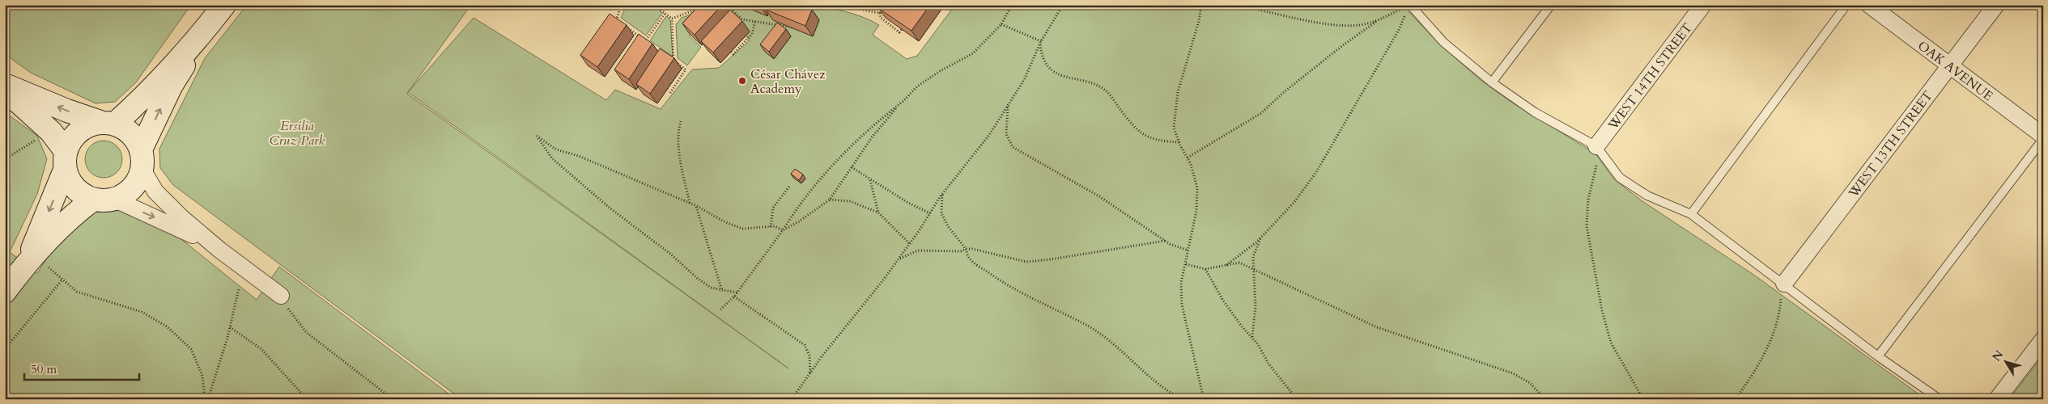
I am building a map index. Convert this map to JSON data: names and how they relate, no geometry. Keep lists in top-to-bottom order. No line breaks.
{"streets":{"street":["OAK AVENUE","WEST 14TH STREET","WEST 13TH STREET"]},"crossings":[["OAK AVENUE","WEST 13TH STREET"]],"parks":["Ersilia Cruz Park"],"places":["César Chávez Academy"],"scale_bar":"50 m","north":"top left"}
